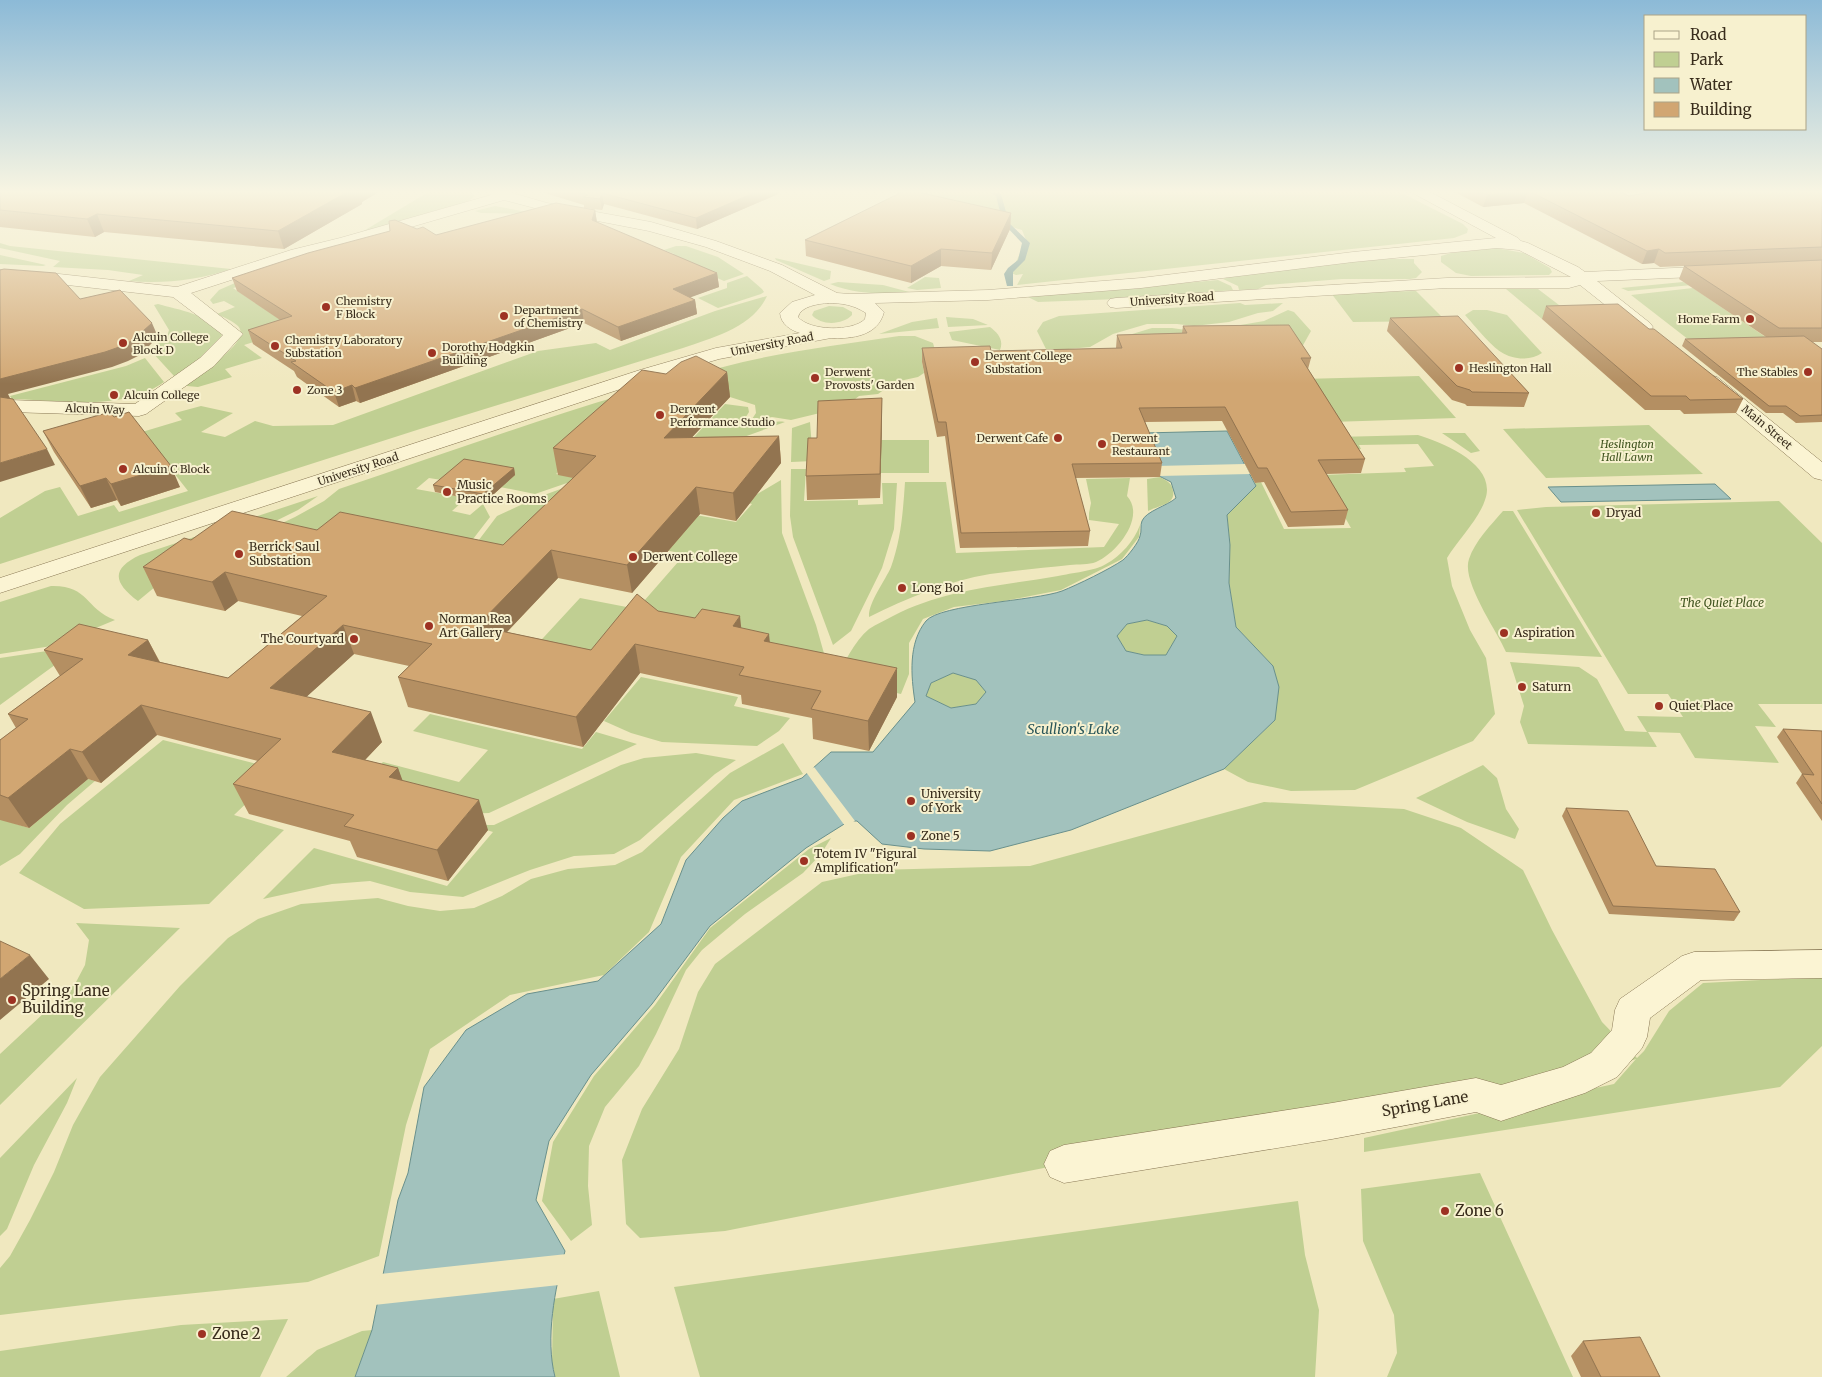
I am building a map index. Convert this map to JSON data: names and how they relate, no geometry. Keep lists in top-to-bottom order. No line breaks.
{"streets":{"street":["University Road","Alcuin Way","Main Street","Spring Lane"]},"water":["Scullion's Lake"],"parks":["Heslington Hall Lawn","The Quiet Place"],"places":["Chemistry F Block","Department of Chemistry","Home Farm","Alcuin College Block D","Chemistry Laboratory Substation","Dorothy Hodgkin Building","Derwent College Substation","Heslington Hall","The Stables","Derwent Provosts' Garden","Zone 3","Alcuin College","Derwent Performance Studio","Derwent Cafe","Derwent Restaurant","Alcuin C Block","Music Practice Rooms","Dryad","Berrick Saul Substation","Derwent College","Long Boi","Norman Rea Art Gallery","Aspiration","The Courtyard","Saturn","Quiet Place","University of York","Zone 5","Totem IV \"Figural Amplification\"","Spring Lane Building","Zone 6","Zone 2"],"legend":["Road","Park","Water","Building"]}
